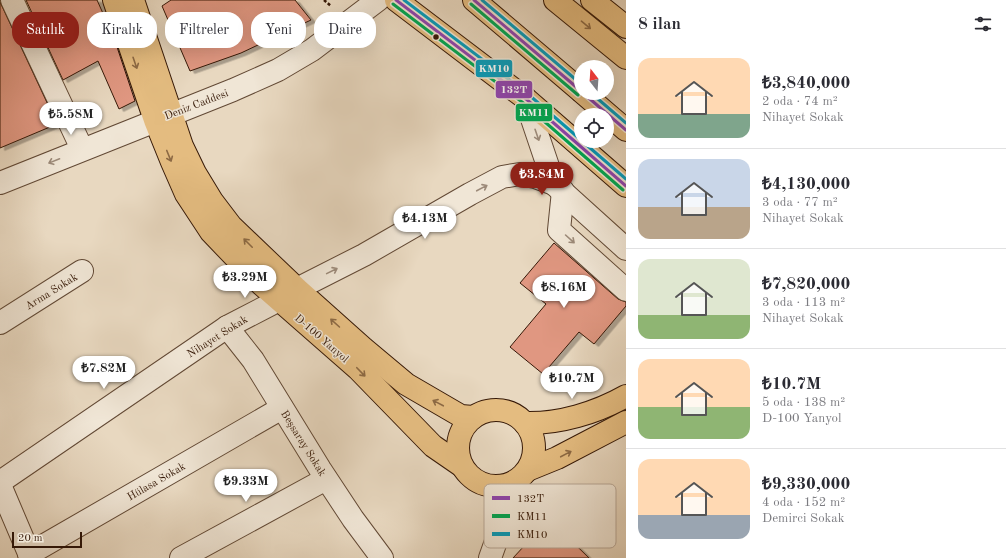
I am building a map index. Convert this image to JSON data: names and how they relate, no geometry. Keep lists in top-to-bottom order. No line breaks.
{"streets":{"main road":["D-100 Yanyol"],"street":["Deniz Caddesi","Arma Sokak","Nihayet Sokak","Beşsaray Sokak","Hülasa Sokak"]},"crossings":[["Deniz Caddesi","D-100 Yanyol"],["Nihayet Sokak","D-100 Yanyol"],["Nihayet Sokak","Beşsaray Sokak"],["Beşsaray Sokak","Hülasa Sokak"]],"one_way":["Nihayet Sokak"],"lines":["transit line 132T","transit line KM10","transit line KM11"],"legend":["132T","KM11","KM10"],"scale_bar":"20 m","north":"top","page":{"heading":"8 ilan","chip":["Satılık","Kiralık","Filtreler","Yeni","Daire"],"list":[{"name":"₺3,840,000","note":"2 oda · 74 m² · Nihayet Sokak"},{"name":"₺4,130,000","note":"3 oda · 77 m² · Nihayet Sokak"},{"name":"₺7,820,000","note":"3 oda · 113 m² · Nihayet Sokak"},{"name":"₺10.7M","note":"5 oda · 138 m² · D-100 Yanyol"},{"name":"₺9,330,000","note":"4 oda · 152 m² · Demirci Sokak"}],"price":["₺5.58M","₺3.84M","₺4.13M","₺3.29M","₺8.16M","₺7.82M","₺10.7M","₺9.33M"],"scale":"20 m"}}
